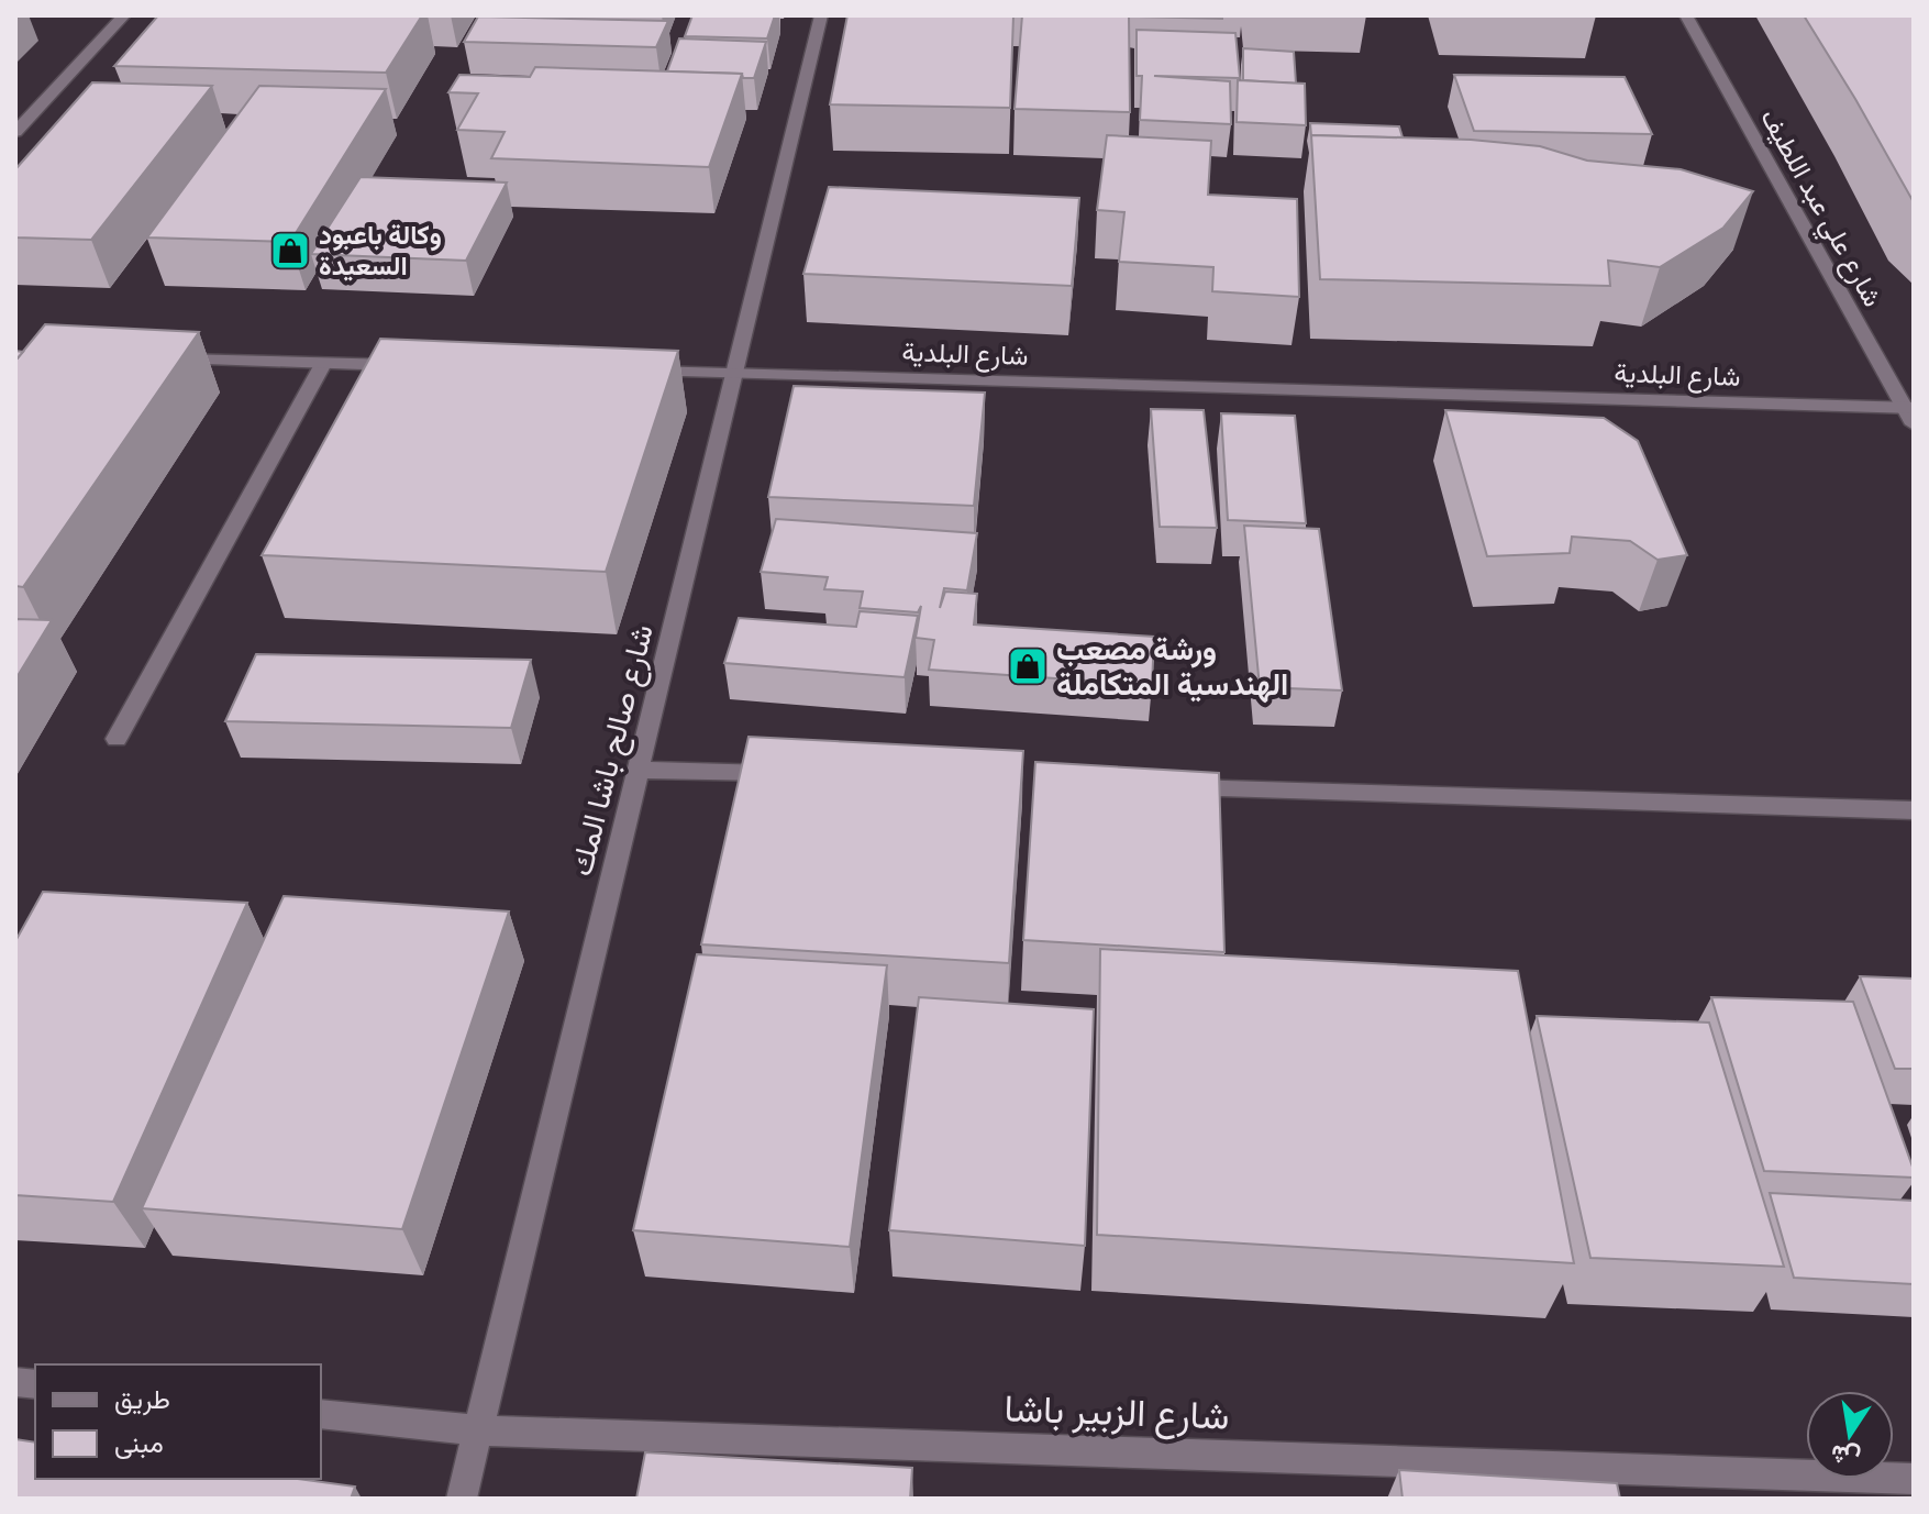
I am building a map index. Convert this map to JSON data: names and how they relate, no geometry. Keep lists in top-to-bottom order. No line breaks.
{"streets":{"street":["شارع علي عبد اللطيف","شارع البلدية","شارع صالح باشا المك","شارع الزبير باشا"]},"crossings":[["شارع علي عبد اللطيف","شارع البلدية"],["شارع البلدية","شارع صالح باشا المك"],["شارع صالح باشا المك","شارع الزبير باشا"]],"places":{"shop":["وكالة باعبود السعيدة","ورشة مصعب الهندسية المتكاملة"]},"legend":["طريق","مبنى"],"north":"bottom"}
